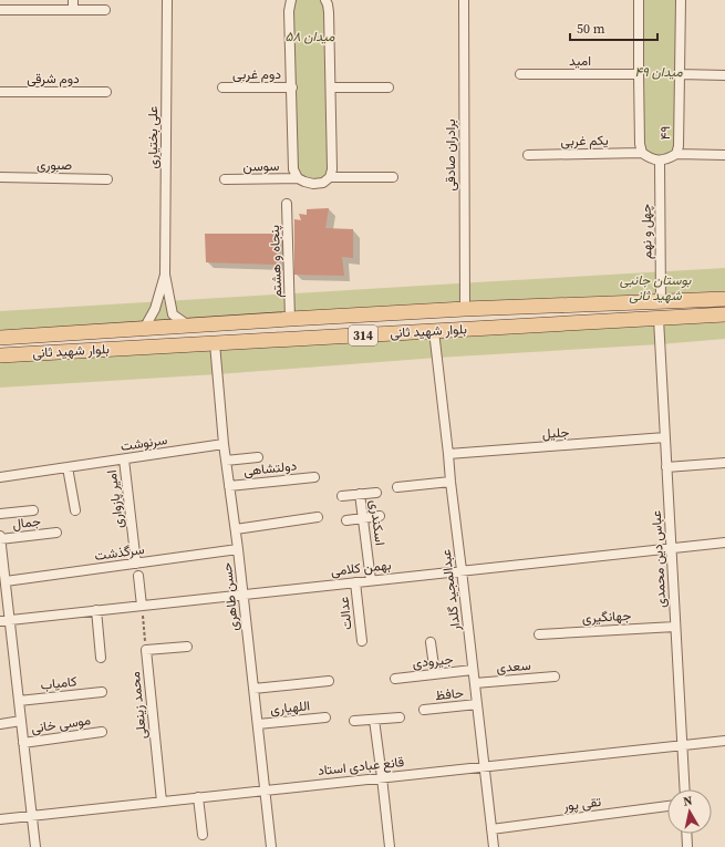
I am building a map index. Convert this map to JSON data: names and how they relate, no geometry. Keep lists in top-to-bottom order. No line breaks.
{"streets":{"main road":["بلوار شهید ثانی","314"],"street":["امید","دوم غربی","دوم شرقی","۴۹","علی بختیاری","یکم غربی","برادران صادقی","صبوری","سوسن","چهل و نهم","پنجاه و هشتم","جلیل","سرنوشت","دولتشاهی","امیر پازواری","جمال","اسکندری","سرگذشت","عباس دین محمدی","بهمن کلامی","عبدالمجید گلدار","حسن طاهری","عدالت","جهانگیری","جیرودی","سعدی","کامیاب","حافظ","محمد زینعلی","اللهیاری","موسی خانی","قانع عبادی استاد","تقی پور"]},"crossings":[["امید","۴۹"],["۴۹","یکم غربی"],["۴۹","چهل و نهم"],["برادران صادقی","بلوار شهید ثانی"],["چهل و نهم","بلوار شهید ثانی"],["پنجاه و هشتم","بلوار شهید ثانی"],["بلوار شهید ثانی","عباس دین محمدی"],["بلوار شهید ثانی","عبدالمجید گلدار"],["بلوار شهید ثانی","حسن طاهری"],["جلیل","عباس دین محمدی"],["جلیل","عبدالمجید گلدار"],["سرنوشت","امیر پازواری"],["سرنوشت","حسن طاهری"],["دولتشاهی","حسن طاهری"],["امیر پازواری","سرگذشت"],["اسکندری","بهمن کلامی"],["سرگذشت","حسن طاهری"],["عباس دین محمدی","بهمن کلامی"],["عباس دین محمدی","جهانگیری"],["عباس دین محمدی","قانع عبادی استاد"],["بهمن کلامی","عبدالمجید گلدار"],["بهمن کلامی","حسن طاهری"],["بهمن کلامی","عدالت"],["عبدالمجید گلدار","جیرودی"],["عبدالمجید گلدار","سعدی"],["عبدالمجید گلدار","حافظ"],["عبدالمجید گلدار","قانع عبادی استاد"],["عبدالمجید گلدار","تقی پور"],["حسن طاهری","اللهیاری"],["حسن طاهری","قانع عبادی استاد"],["محمد زینعلی","قانع عبادی استاد"]],"parks":["میدان ۵۸","میدان ۴۹","بوستان جانبی شهید ثانی"],"scale_bar":"50 m","north":"top"}
